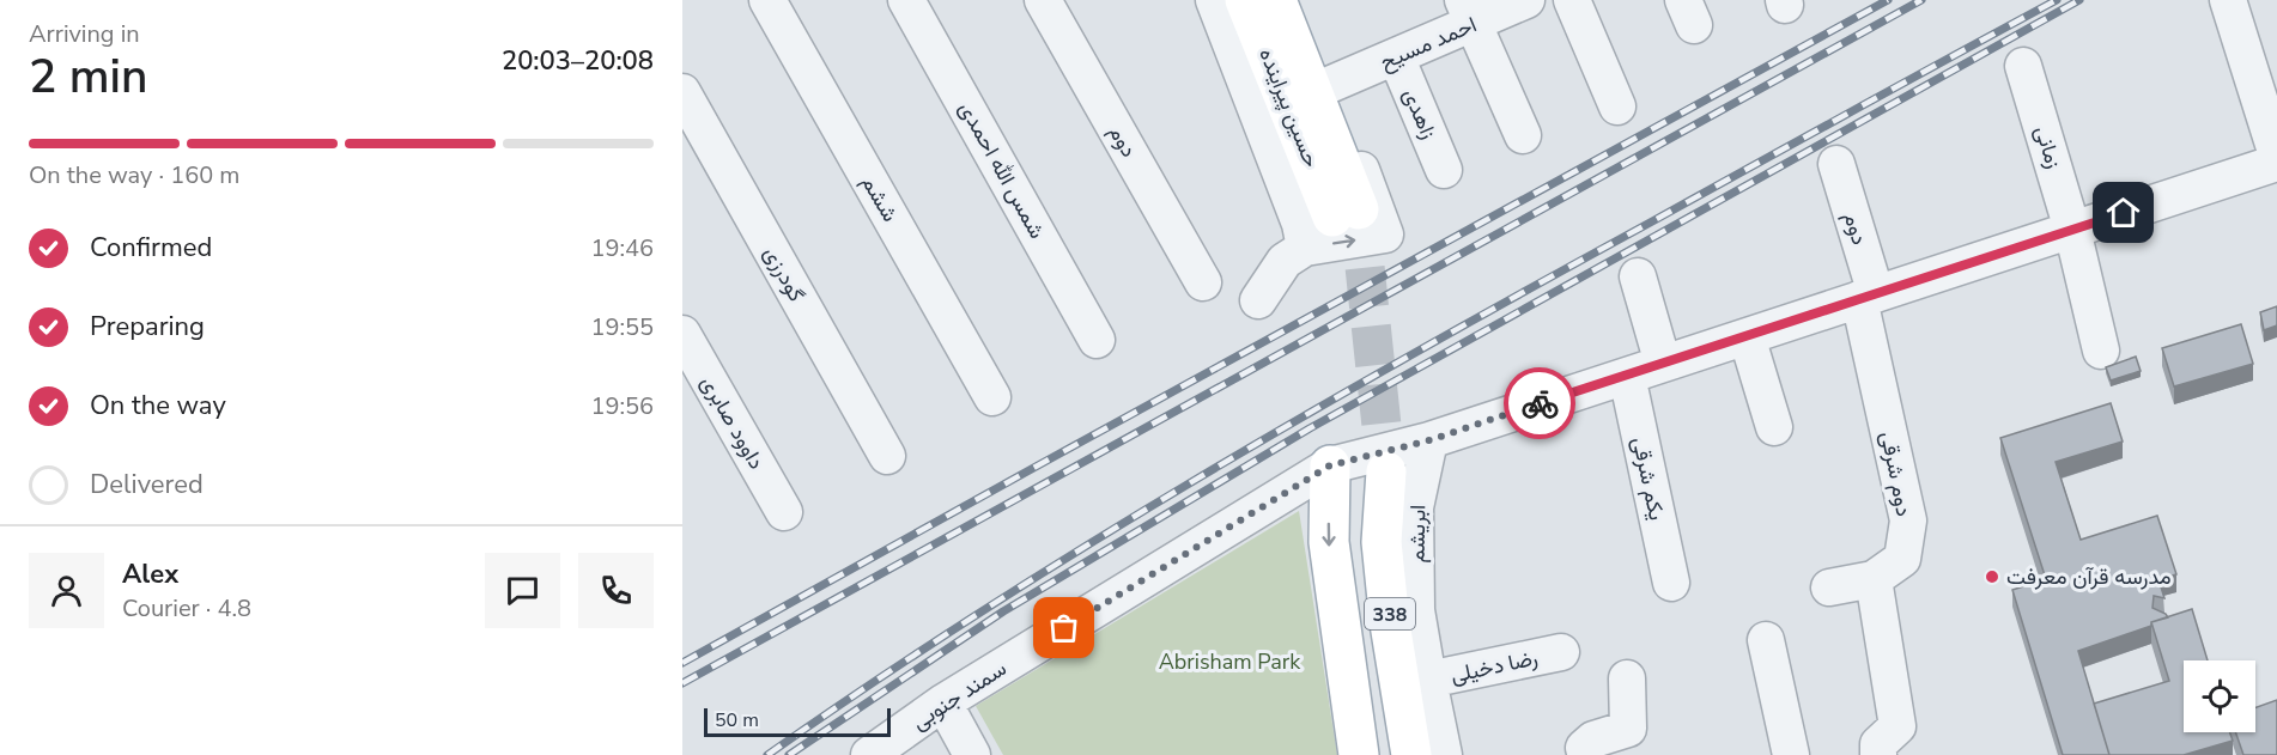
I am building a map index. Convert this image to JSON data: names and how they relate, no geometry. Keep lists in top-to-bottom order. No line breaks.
{"streets":{"main road":["حسین پیراینده","338"],"street":["احمد مسیح","زاهدی","دوم","زمانی","شمس الله احمدی","ششم","گودرزی","داوود صابری","دوم شرقی","یکم شرقی","ابریشم","رضا دخیلی","سمند جنوبی"]},"crossings":[["احمد مسیح","زاهدی"],["دوم","دوم شرقی"],["دوم","سمند جنوبی"],["زمانی","سمند جنوبی"],["دوم شرقی","سمند جنوبی"],["یکم شرقی","سمند جنوبی"],["ابریشم","رضا دخیلی"],["ابریشم","سمند جنوبی"],["338","سمند جنوبی"]],"parks":["Abrisham Park"],"places":["مدرسه قرآن معرفت"],"scale_bar":"50 m","page":{"heading":["2 min","Arriving in","20:03–20:08"],"panel":["Alex","Courier · 4.8"],"bar":"On the way · 160 m","list":[["Confirmed","19:46"],["Preparing","19:55"],["On the way","19:56"],"Delivered"],"scale":"50 m"}}
